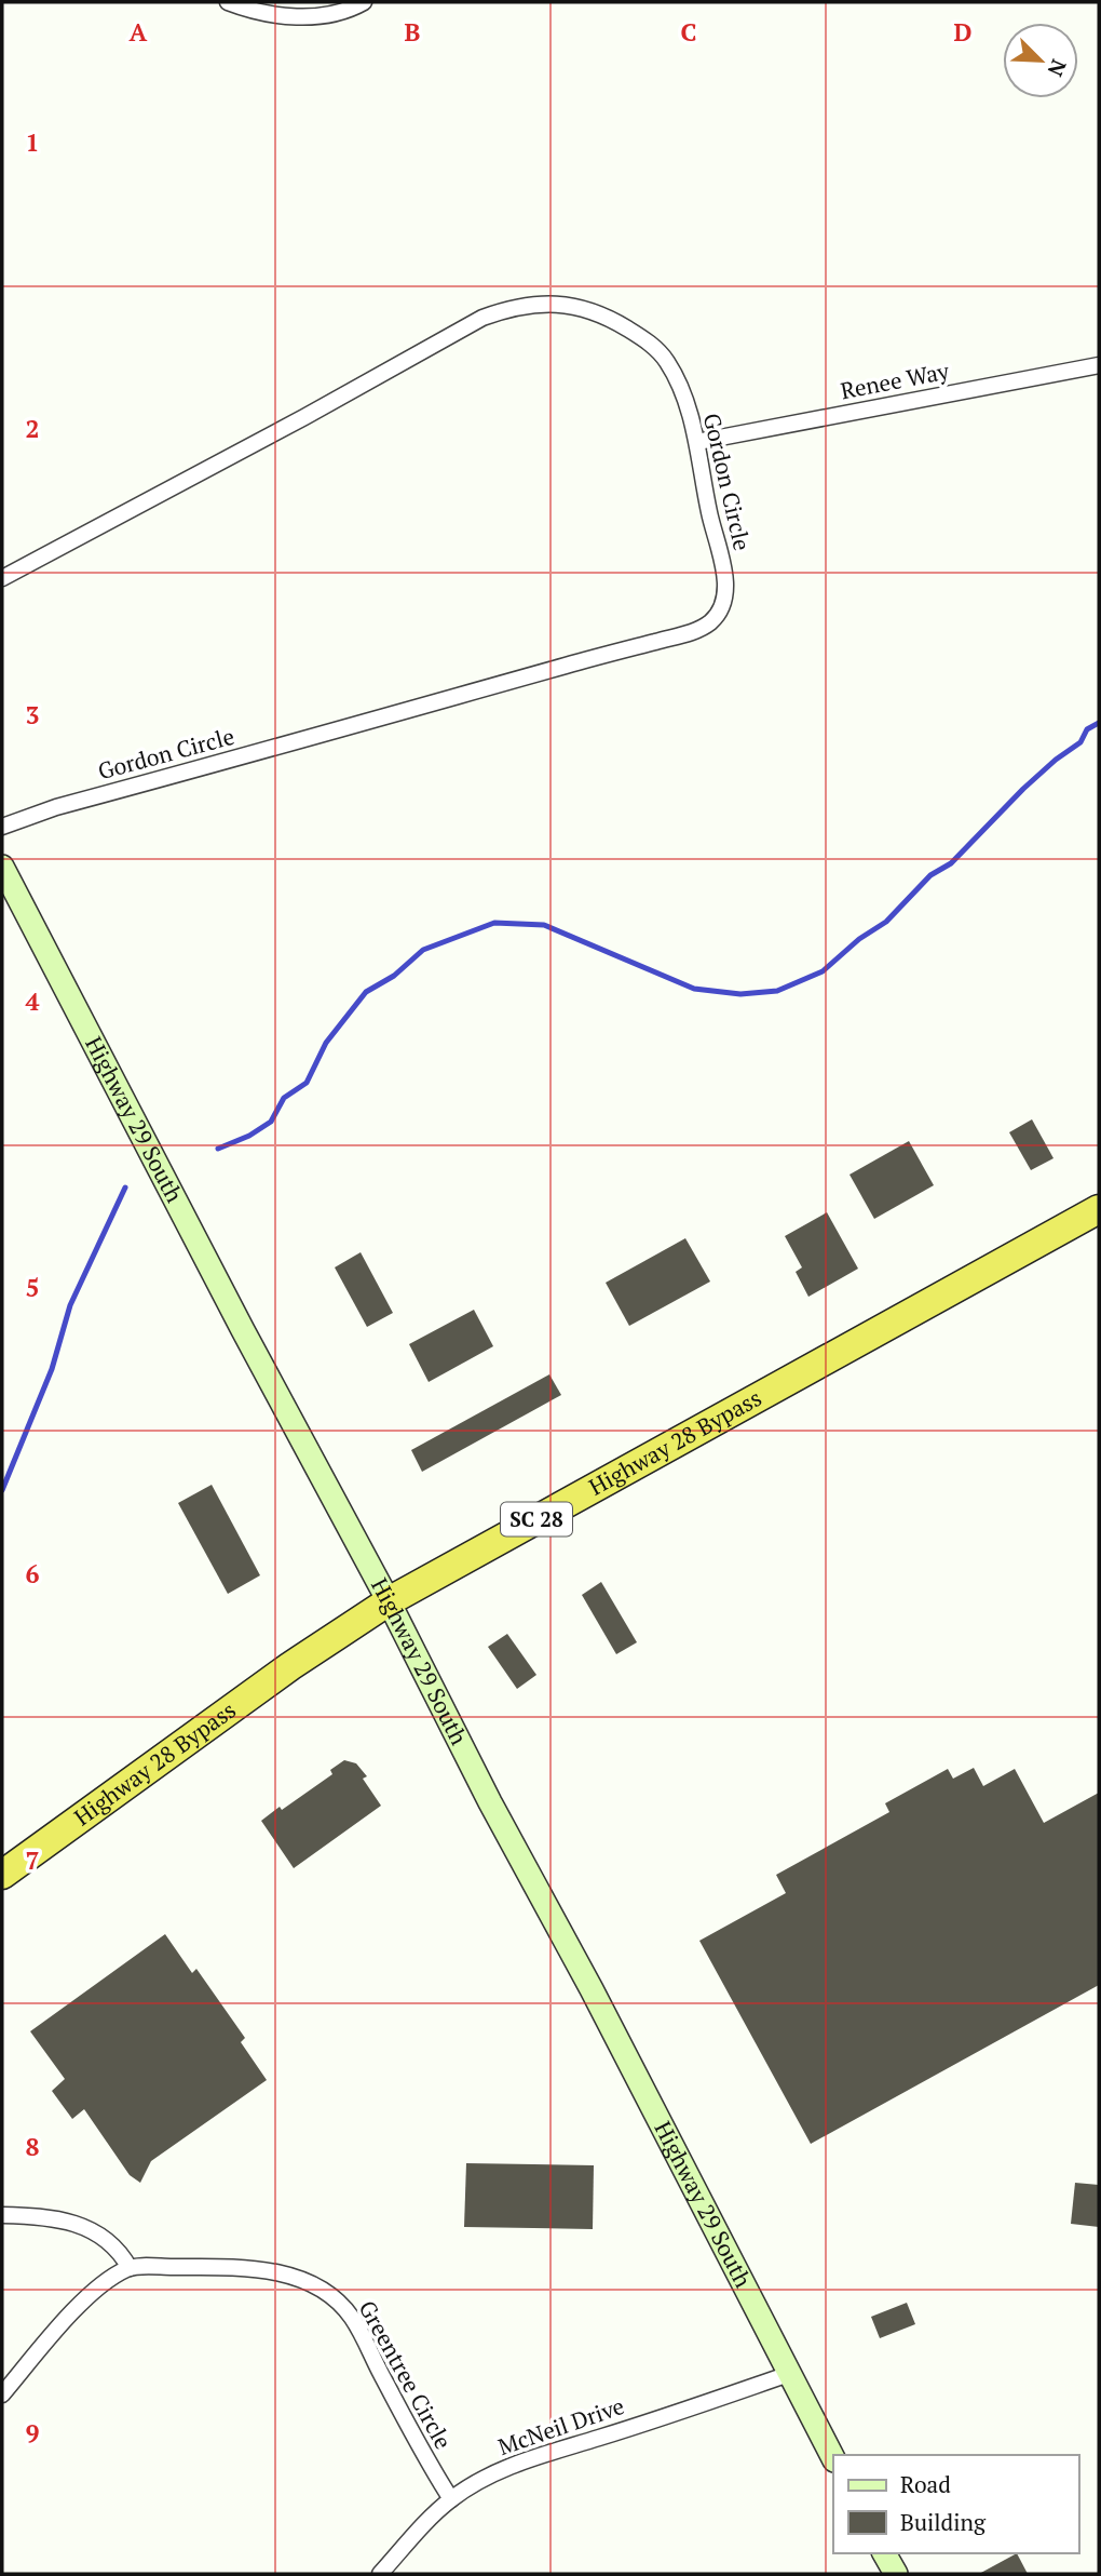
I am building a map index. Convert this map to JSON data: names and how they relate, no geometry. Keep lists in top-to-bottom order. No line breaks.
{"streets":{"highway":["Highway 28 Bypass","SC 28"],"main road":["Highway 29 South"],"street":["Renee Way","Gordon Circle","Greentree Circle","McNeil Drive"]},"crossings":[["Renee Way","Gordon Circle"],["Highway 29 South","Highway 28 Bypass"],["Highway 29 South","McNeil Drive"],["Greentree Circle","McNeil Drive"]],"legend":["Road","Building"],"north":"bottom right","grid":{"columns":["A","B","C","D"],"rows":["1","2","3","4","5","6","7","8","9"]}}
